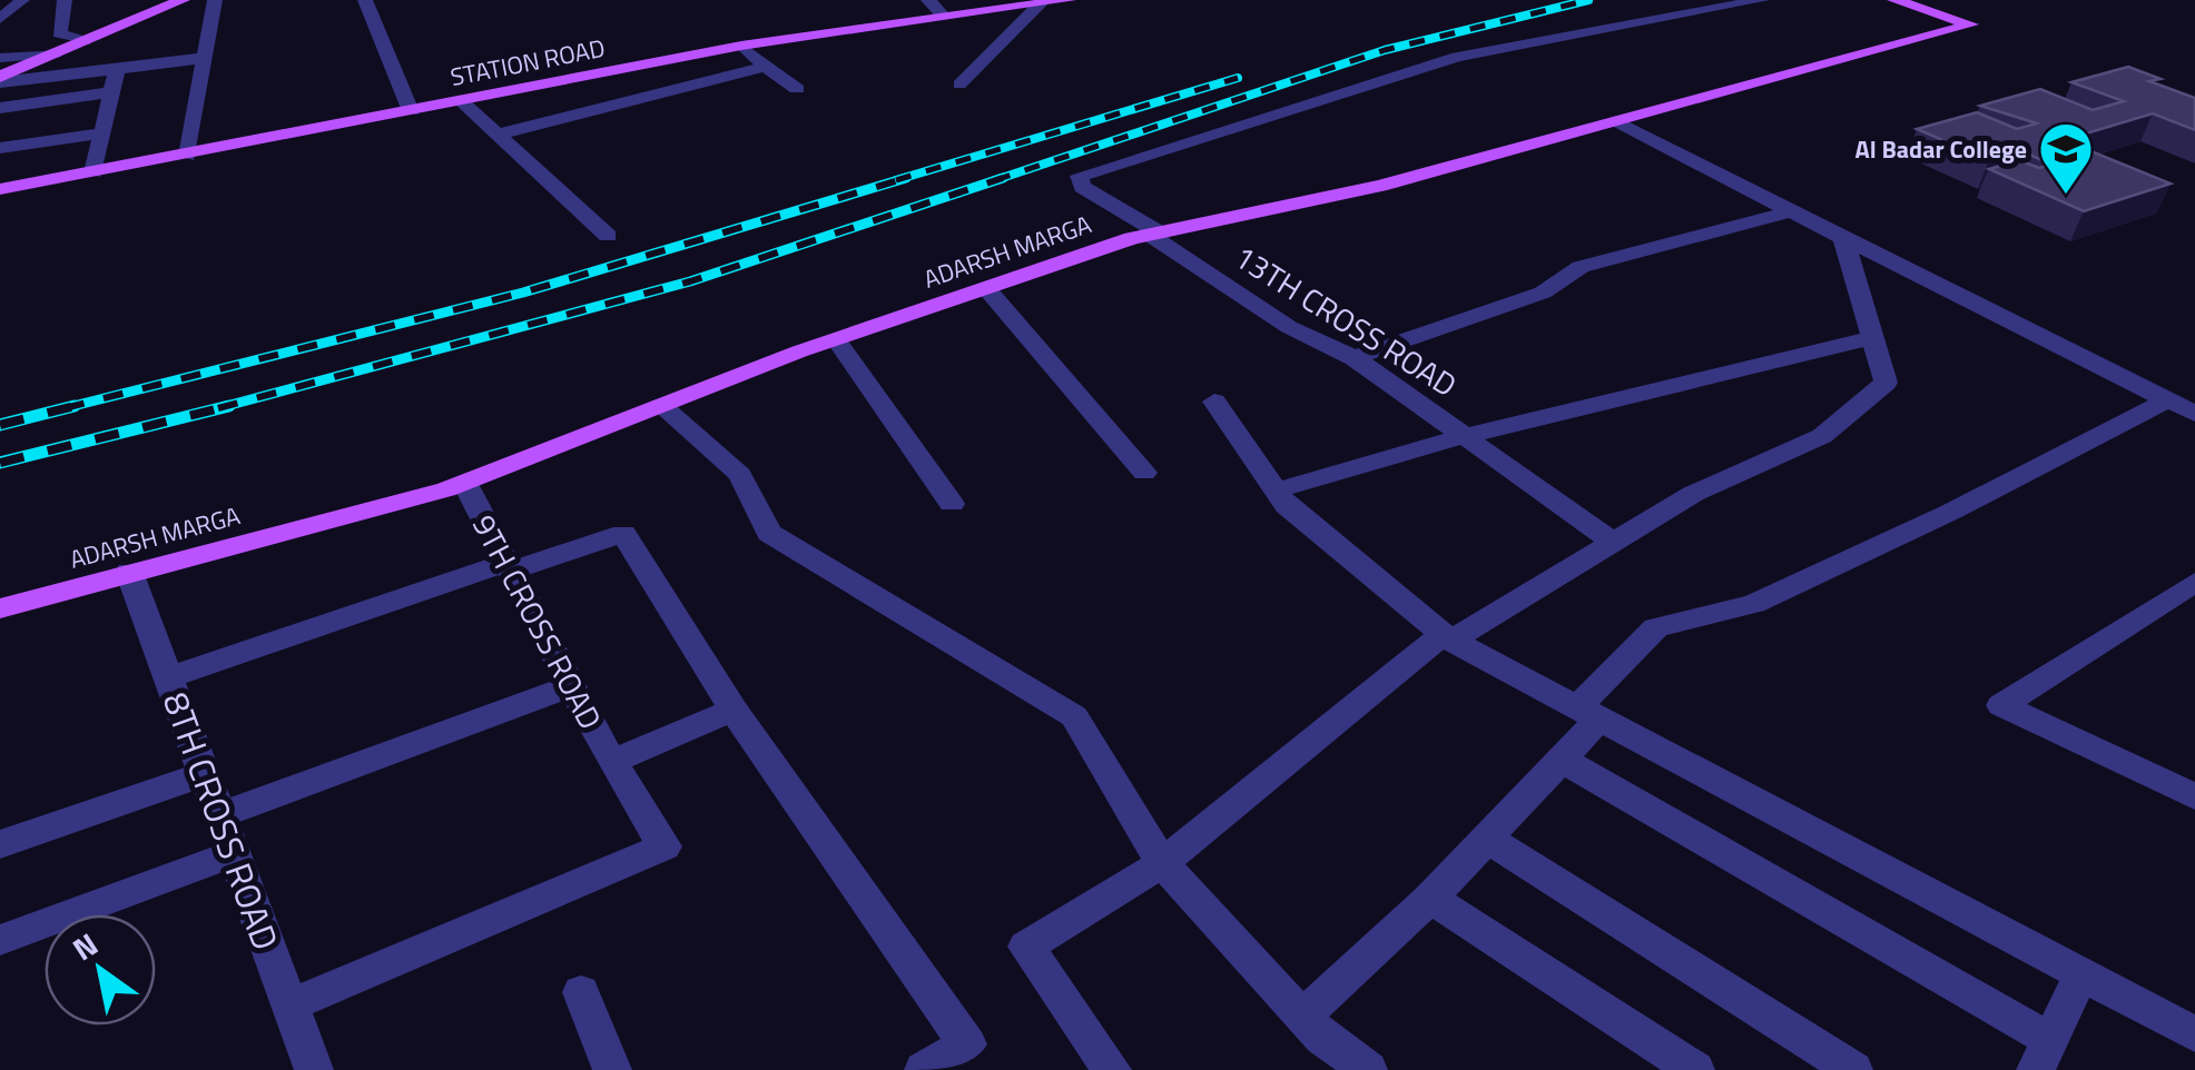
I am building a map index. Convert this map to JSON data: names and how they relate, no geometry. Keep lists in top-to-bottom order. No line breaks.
{"streets":{"main road":["STATION ROAD","ADARSH MARGA"],"street":["13TH CROSS ROAD","9TH CROSS ROAD","8TH CROSS ROAD"]},"crossings":[["ADARSH MARGA","13TH CROSS ROAD"],["ADARSH MARGA","9TH CROSS ROAD"],["ADARSH MARGA","8TH CROSS ROAD"],["9TH CROSS ROAD","8TH CROSS ROAD"]],"places":{"school or university":["Al Badar College"]},"north":"top left"}
